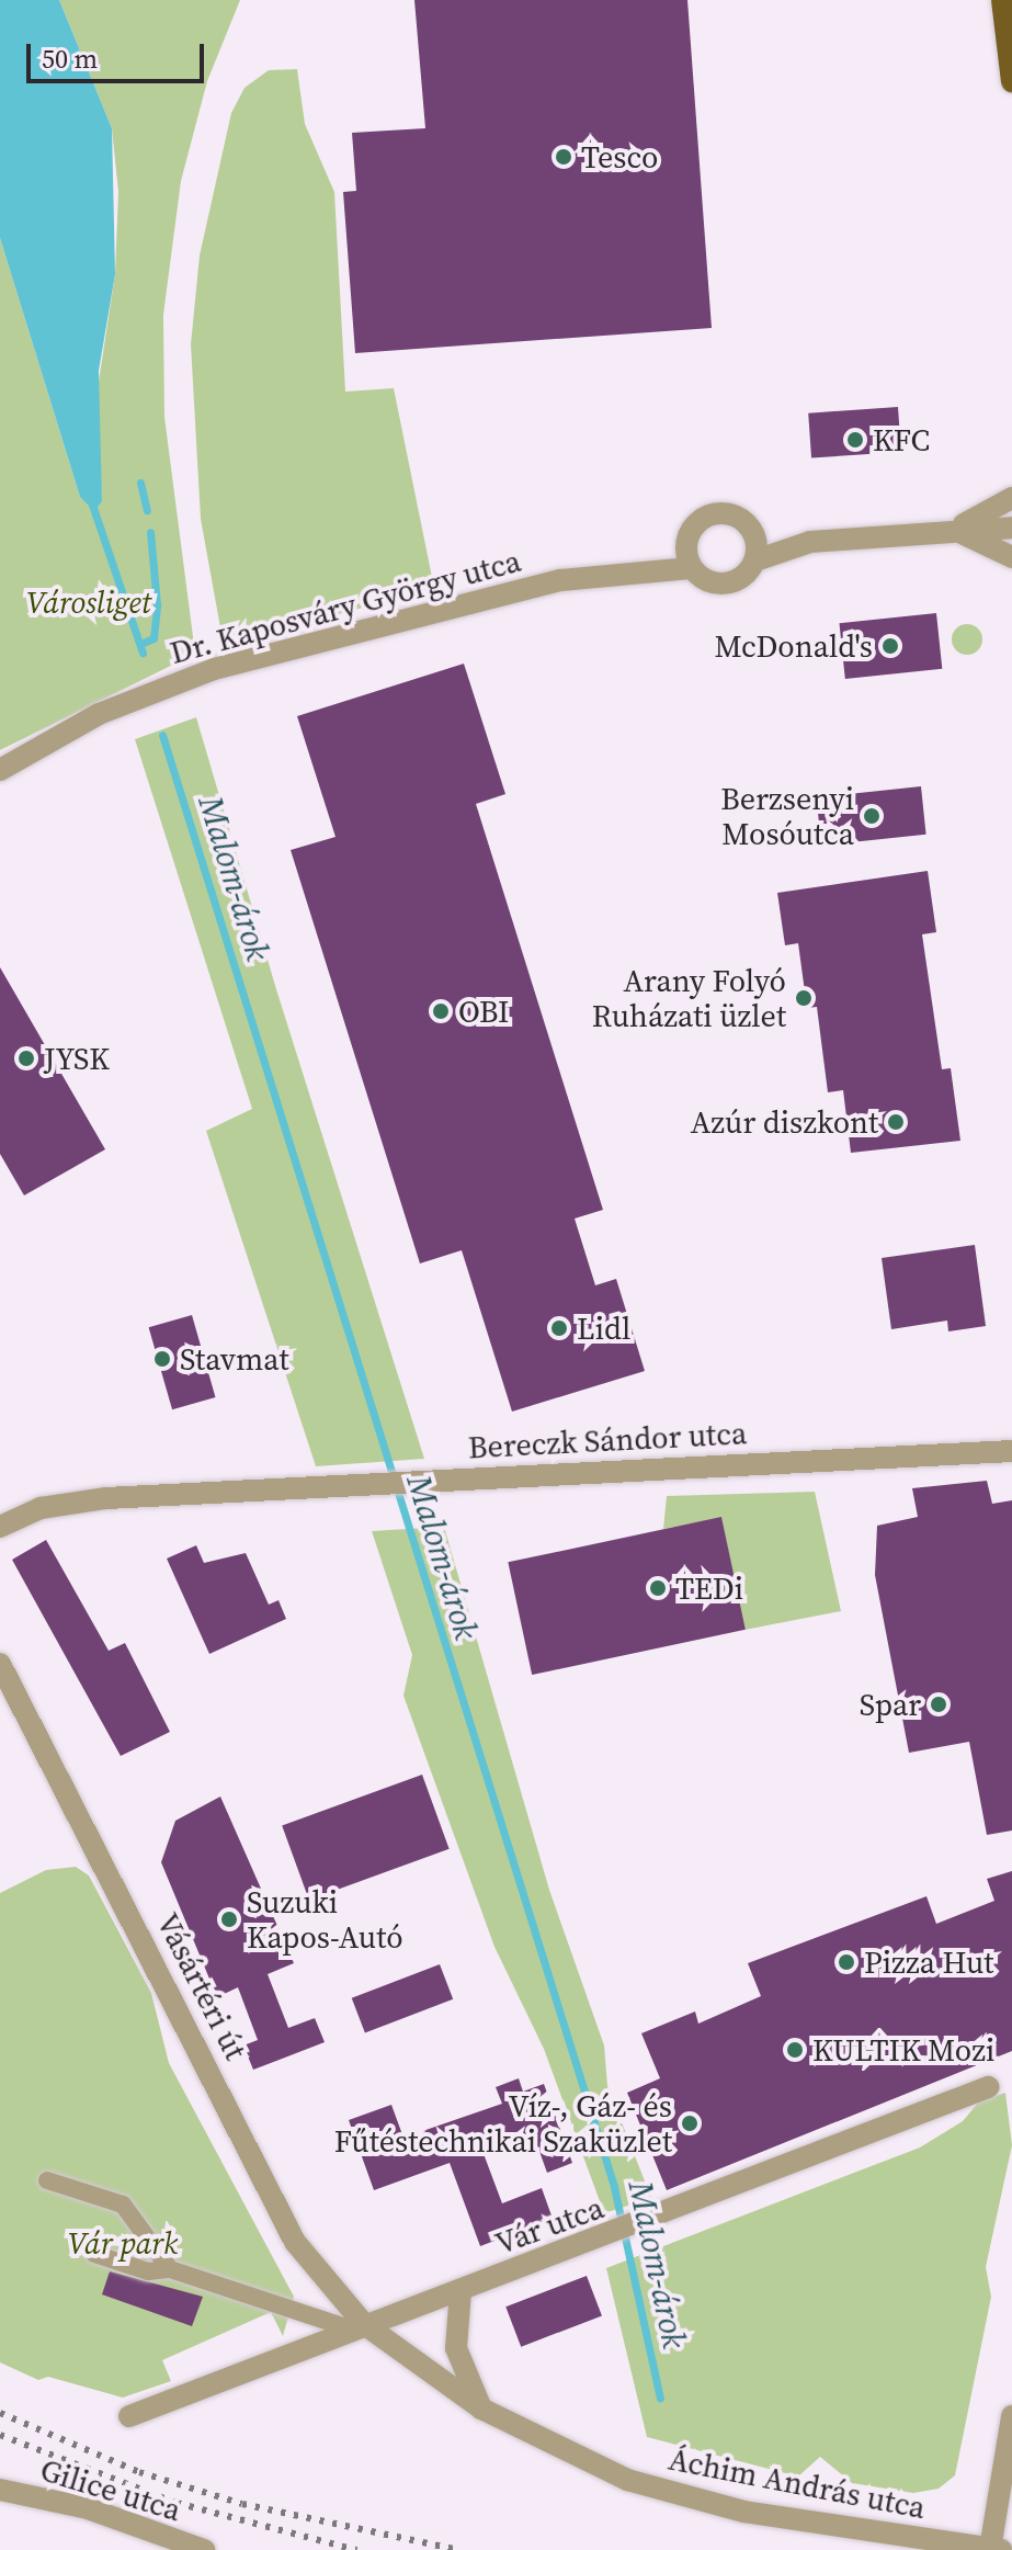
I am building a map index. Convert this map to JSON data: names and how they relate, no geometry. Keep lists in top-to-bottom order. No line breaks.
{"streets":{"street":["Dr. Kaposváry György utca","Bereczk Sándor utca","Vásártéri út","Vár utca","Áchim András utca","Gilice utca"]},"crossings":[["Vásártéri út","Vár utca"],["Vásártéri út","Áchim András utca"],["Vár utca","Áchim András utca"]],"water":["Malom-árok"],"parks":["Városliget","Vár park"],"places":["Tesco","KFC","McDonald's","Berzsenyi Mosóutca","Arany Folyó Ruházati üzlet","OBI","JYSK","Azúr diszkont","Lidl","Stavmat","TEDi","Spar","Suzuki Kapos-Autó","Pizza Hut","KULTIK Mozi","Víz-, Gáz- és Fűtéstechnikai Szaküzlet"],"scale_bar":"50 m"}
